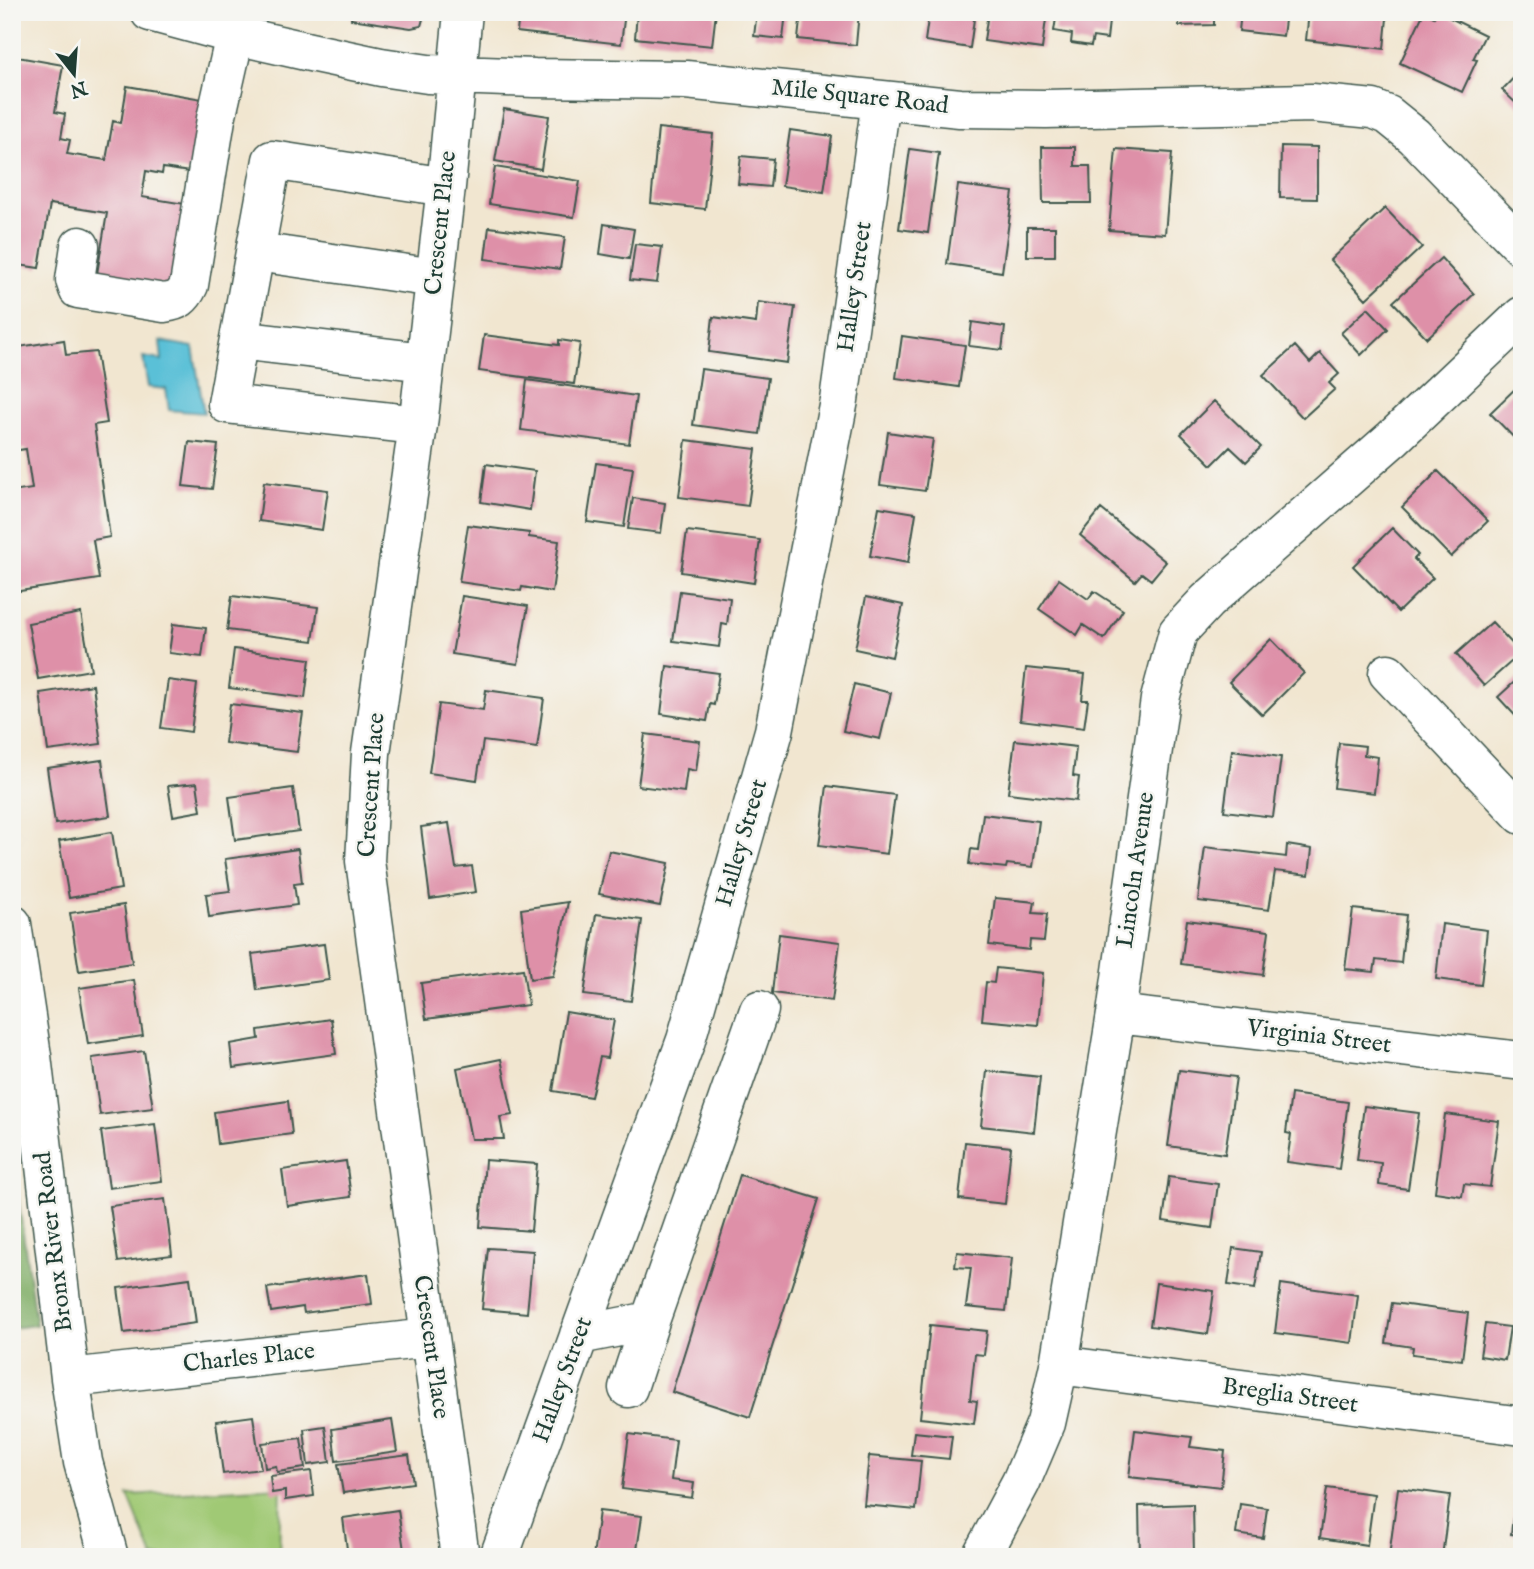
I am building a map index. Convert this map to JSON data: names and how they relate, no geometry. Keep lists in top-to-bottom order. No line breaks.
{"streets":{"street":["Mile Square Road","Crescent Place","Halley Street","Lincoln Avenue","Virginia Street","Bronx River Road","Charles Place","Breglia Street"]},"crossings":[["Mile Square Road","Crescent Place"],["Mile Square Road","Halley Street"],["Crescent Place","Charles Place"],["Lincoln Avenue","Virginia Street"],["Lincoln Avenue","Breglia Street"],["Bronx River Road","Charles Place"]],"north":"bottom"}
